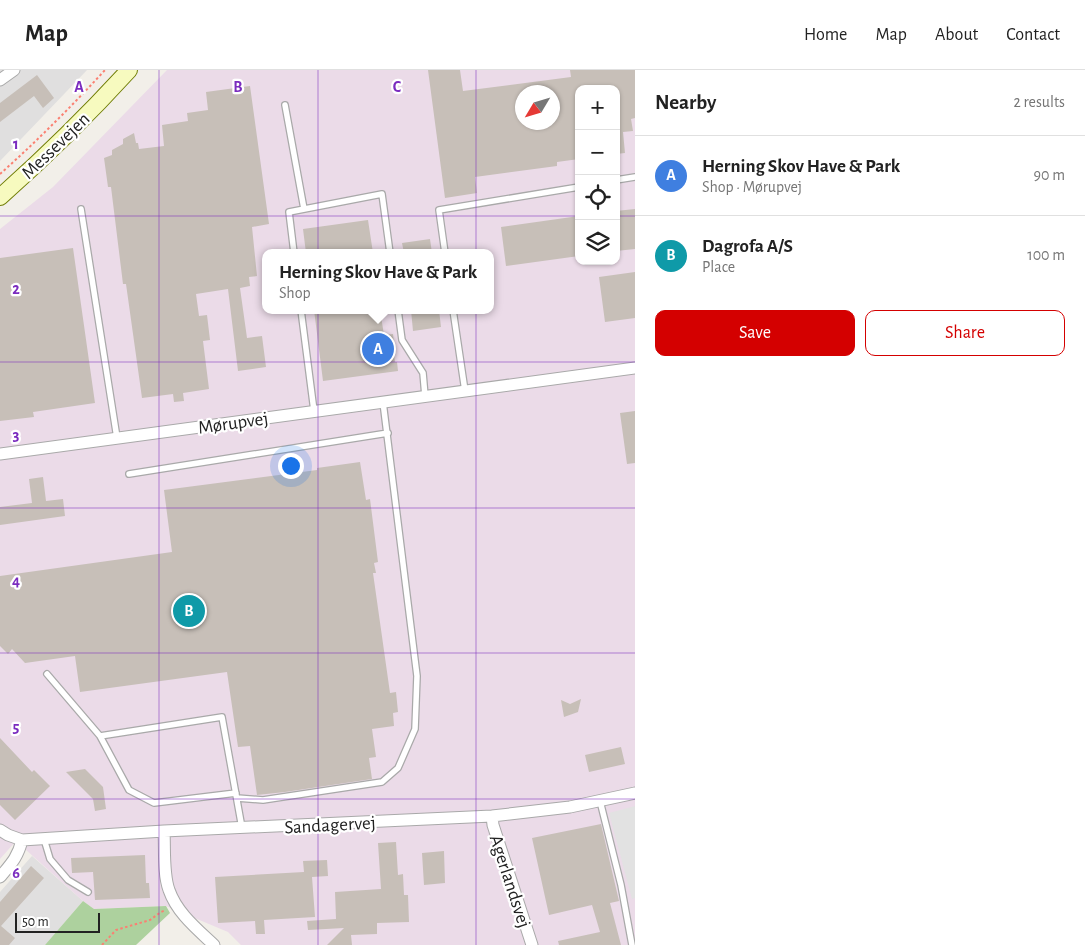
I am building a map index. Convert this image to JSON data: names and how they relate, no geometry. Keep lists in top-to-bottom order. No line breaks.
{"streets":{"main road":["Messevejen"],"street":["Mørupvej","Sandagervej","Agerlandsvej"]},"crossings":[["Sandagervej","Agerlandsvej"]],"scale_bar":"50 m","north":"bottom left","page":{"header":"Map","nav":["Home","Map","About","Contact"],"heading":["Nearby","2 results"],"map_buttons":["+","−"],"list":[{"mark":"A","name":"Herning Skov Have & Park","note":"Shop · Mørupvej","value":"90 m"},{"mark":"B","name":"Dagrofa A/S","note":"Place","value":"100 m"}],"popup":["Herning Skov Have & Park","Shop"],"buttons":["Save","Share"],"pins":["A","B"],"scale":"50 m"},"grid":{"columns":["A","B","C"],"rows":["1","2","3","4","5","6"]}}
